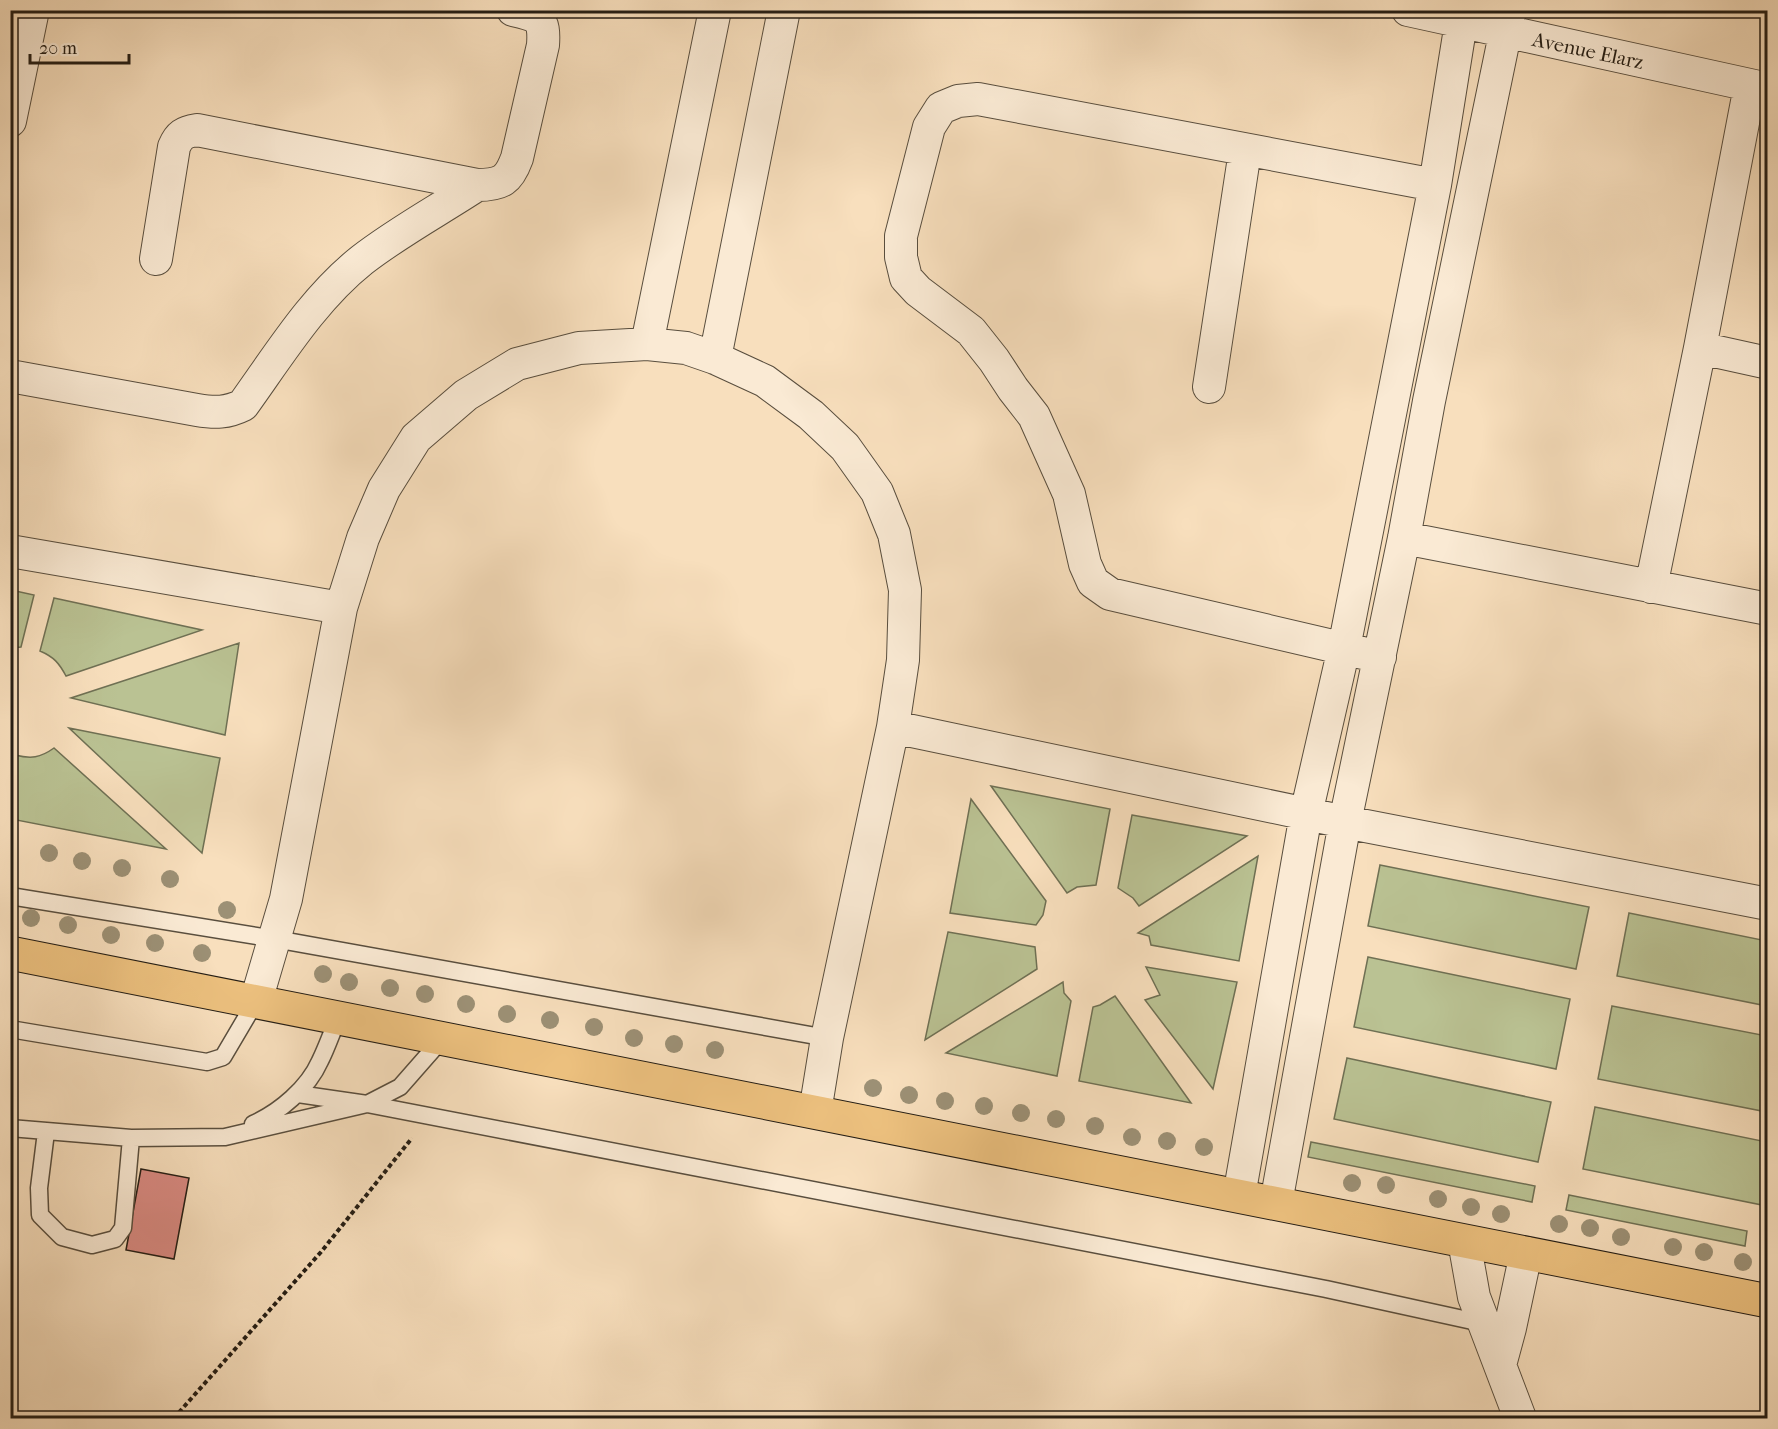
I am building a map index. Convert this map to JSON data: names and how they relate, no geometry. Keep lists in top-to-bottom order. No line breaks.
{"streets":{"street":["Avenue Elarz"]},"scale_bar":"20 m"}
